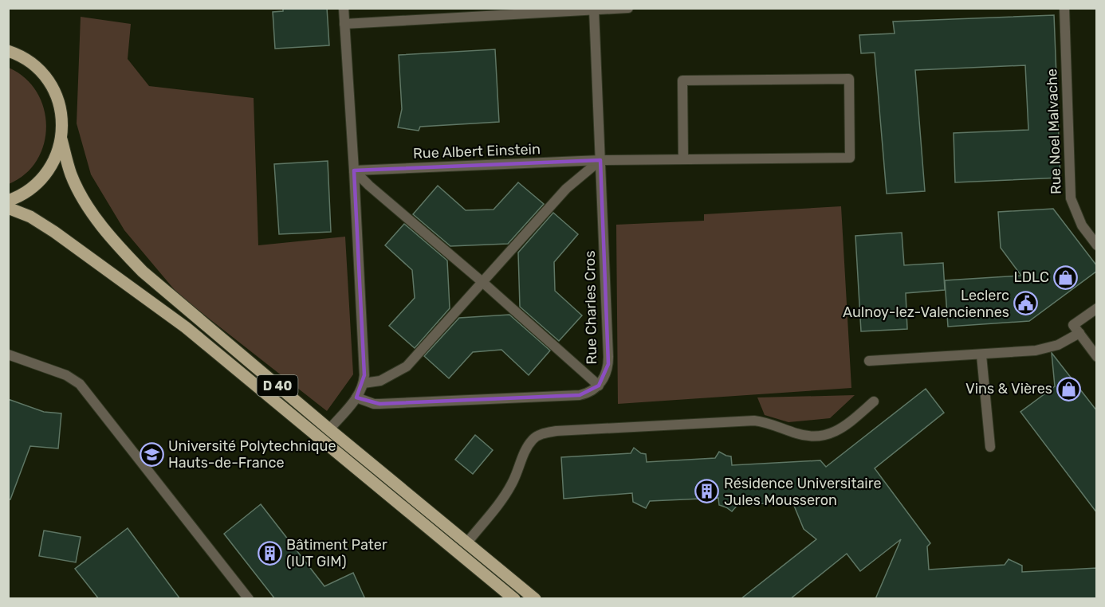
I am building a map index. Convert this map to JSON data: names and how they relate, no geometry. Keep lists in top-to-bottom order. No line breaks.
{"streets":{"main road":["D 40"],"street":["Rue Noel Malvache","Rue Albert Einstein","Rue Charles Cros"]},"crossings":[["Rue Albert Einstein","Rue Charles Cros"]],"places":{"shop":["LDLC","Vins & Vières"],"public building":["Leclerc Aulnoy-lez-Valenciennes"],"school or university":["Université Polytechnique Hauts-de-France"],"building":["Résidence Universitaire Jules Mousseron","Bâtiment Pater (IUT GIM)"]}}
